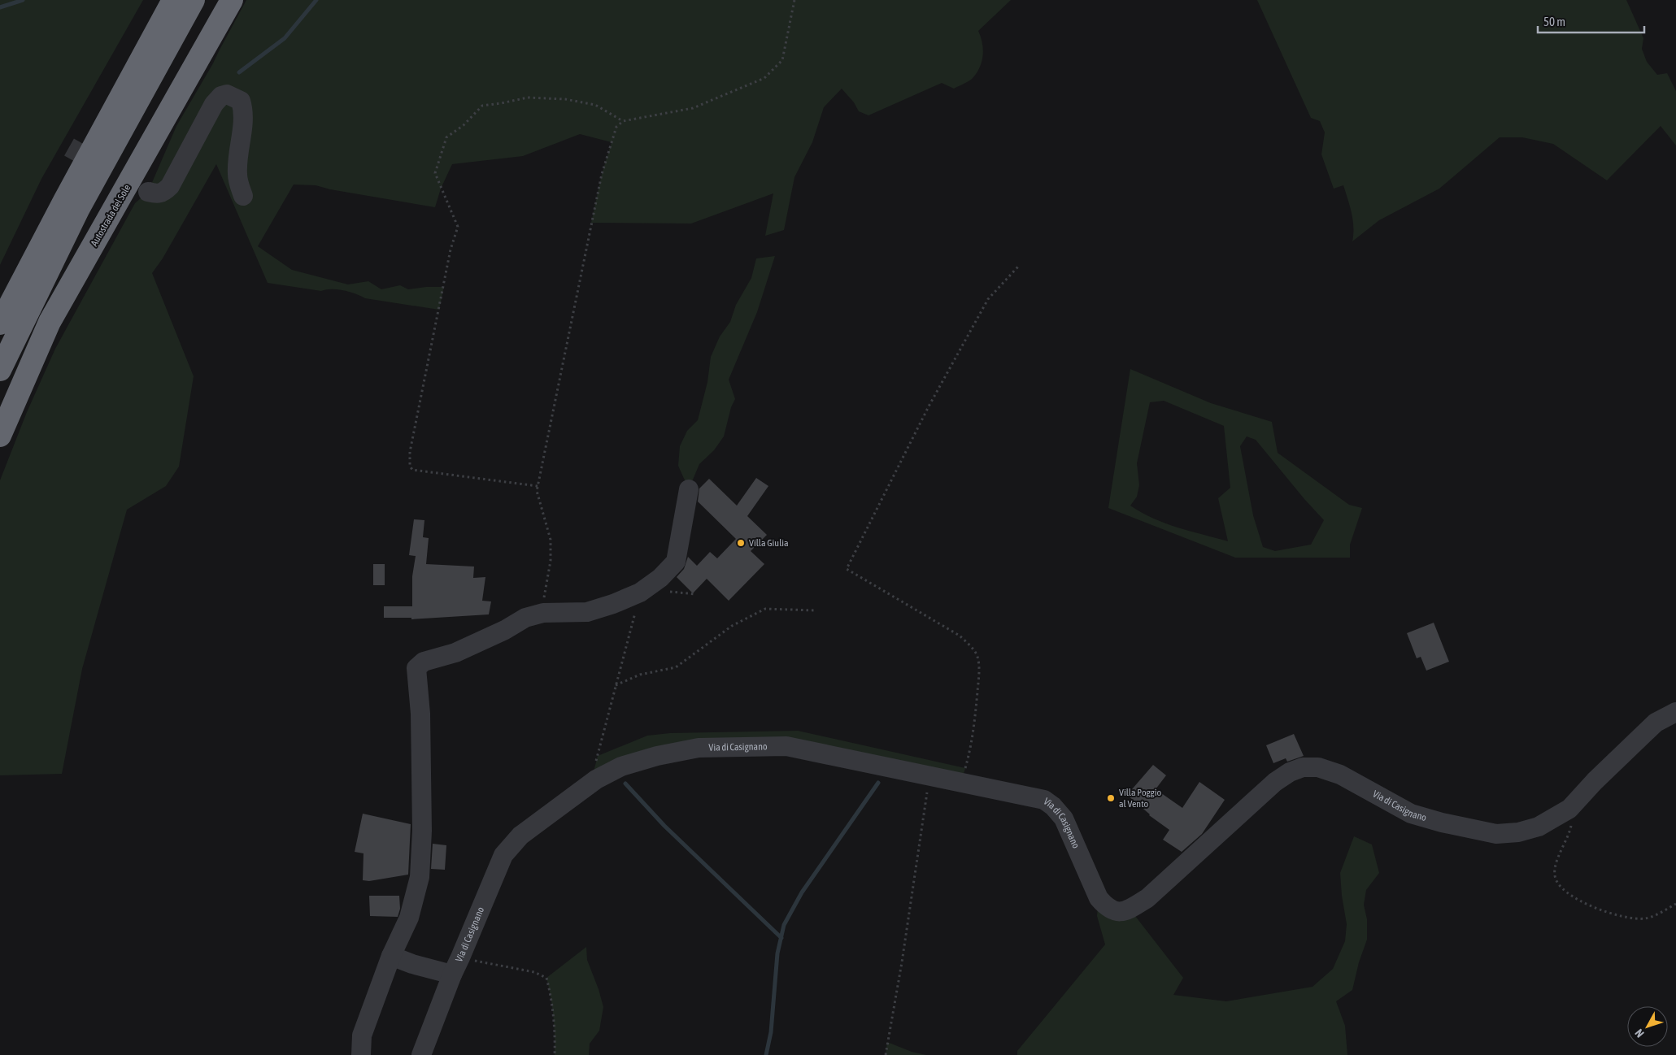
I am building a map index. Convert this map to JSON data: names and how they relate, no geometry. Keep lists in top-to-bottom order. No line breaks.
{"streets":{"highway":["Autostrada del Sole"],"street":["Via di Casignano"]},"places":["Villa Giulia","Villa Poggio al Vento"],"scale_bar":"50 m","north":"bottom left"}
